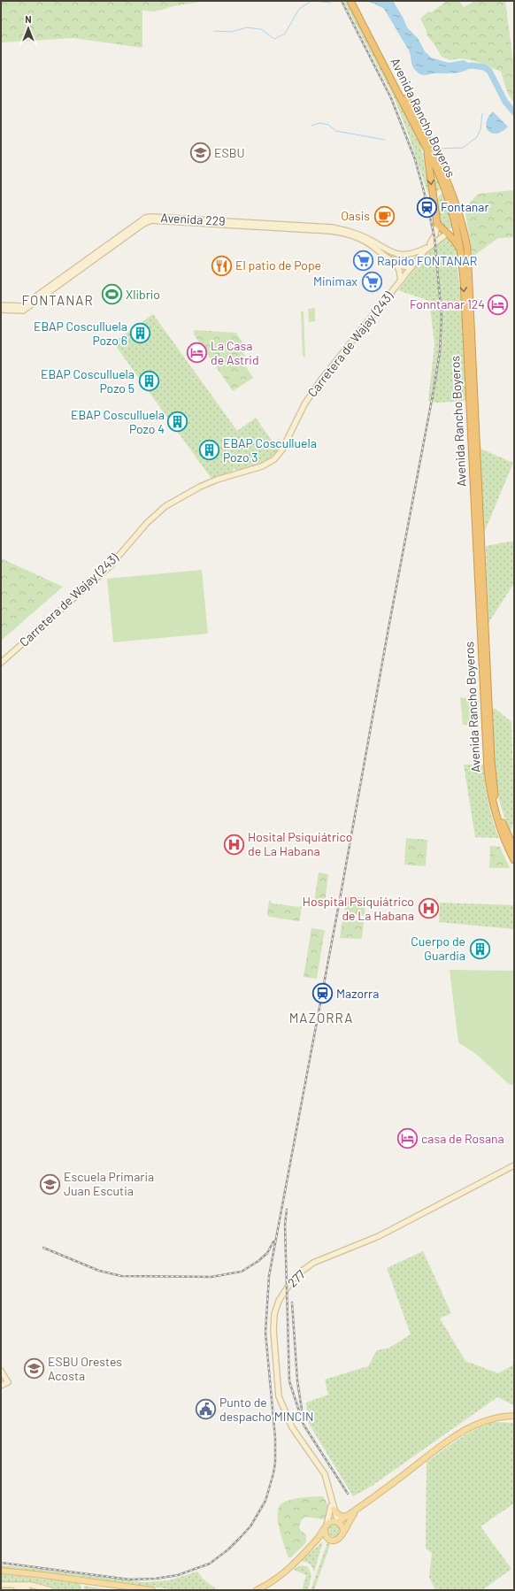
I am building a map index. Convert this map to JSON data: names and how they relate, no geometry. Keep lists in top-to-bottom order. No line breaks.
{"streets":{"highway":["Avenida Rancho Boyeros"],"street":["Avenida 229","Carretera de Wajay (243)","277"]},"crossings":[["Avenida 229","Carretera de Wajay (243)"]],"districts":["FONTANAR","MAZORRA"],"places":{"school or university":["ESBU","Escuela Primaria Juan Escutia","ESBU Orestes Acosta"],"station":["Fontanar","Mazorra"],"cafe":["Oasis"],"supermarket":["Rapido FONTANAR","Minimax"],"restaurant":["El patio de Pope"],"sports":["Xlibrio"],"hotel":["Fonntanar 124","La Casa de Astrid","casa de Rosana"],"building":["EBAP Cosculluela Pozo 6","EBAP Cosculluela Pozo 5","EBAP Cosculluela Pozo 4","EBAP Cosculluela Pozo 3","Cuerpo de Guardia"],"hospital":["Hosital Psiquiátrico de La Habana","Hospital Psiquiátrico de La Habana"],"public building":["Punto de despacho MINCIN"]},"north":"top"}
